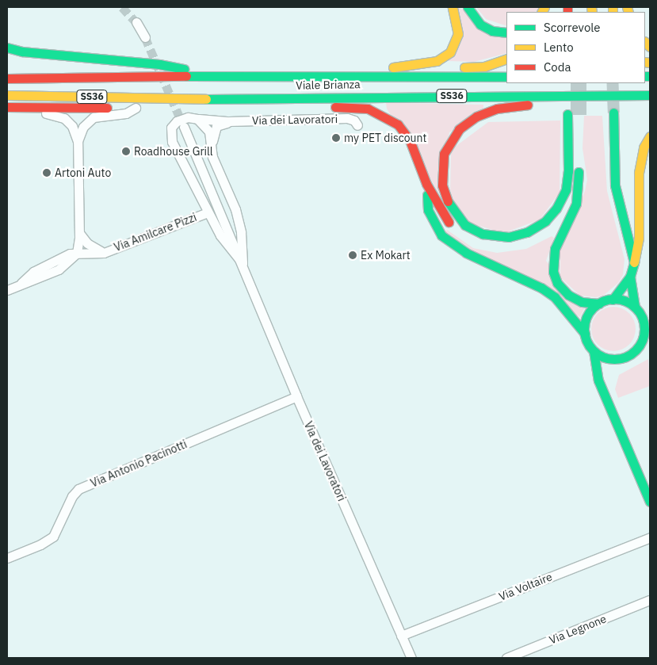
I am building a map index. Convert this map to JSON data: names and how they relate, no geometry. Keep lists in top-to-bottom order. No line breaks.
{"streets":{"main road":["Viale Brianza","SS36"],"street":["Via dei Lavoratori","Via Amilcare Pizzi","Via Antonio Pacinotti","Via Voltaire","Via Legnone"]},"crossings":[["Via dei Lavoratori","Via Amilcare Pizzi"],["Via dei Lavoratori","Via Antonio Pacinotti"],["Via dei Lavoratori","Via Voltaire"]],"places":["my PET discount","Roadhouse Grill","Artoni Auto","Ex Mokart"],"legend":["Scorrevole","Lento","Coda"]}
